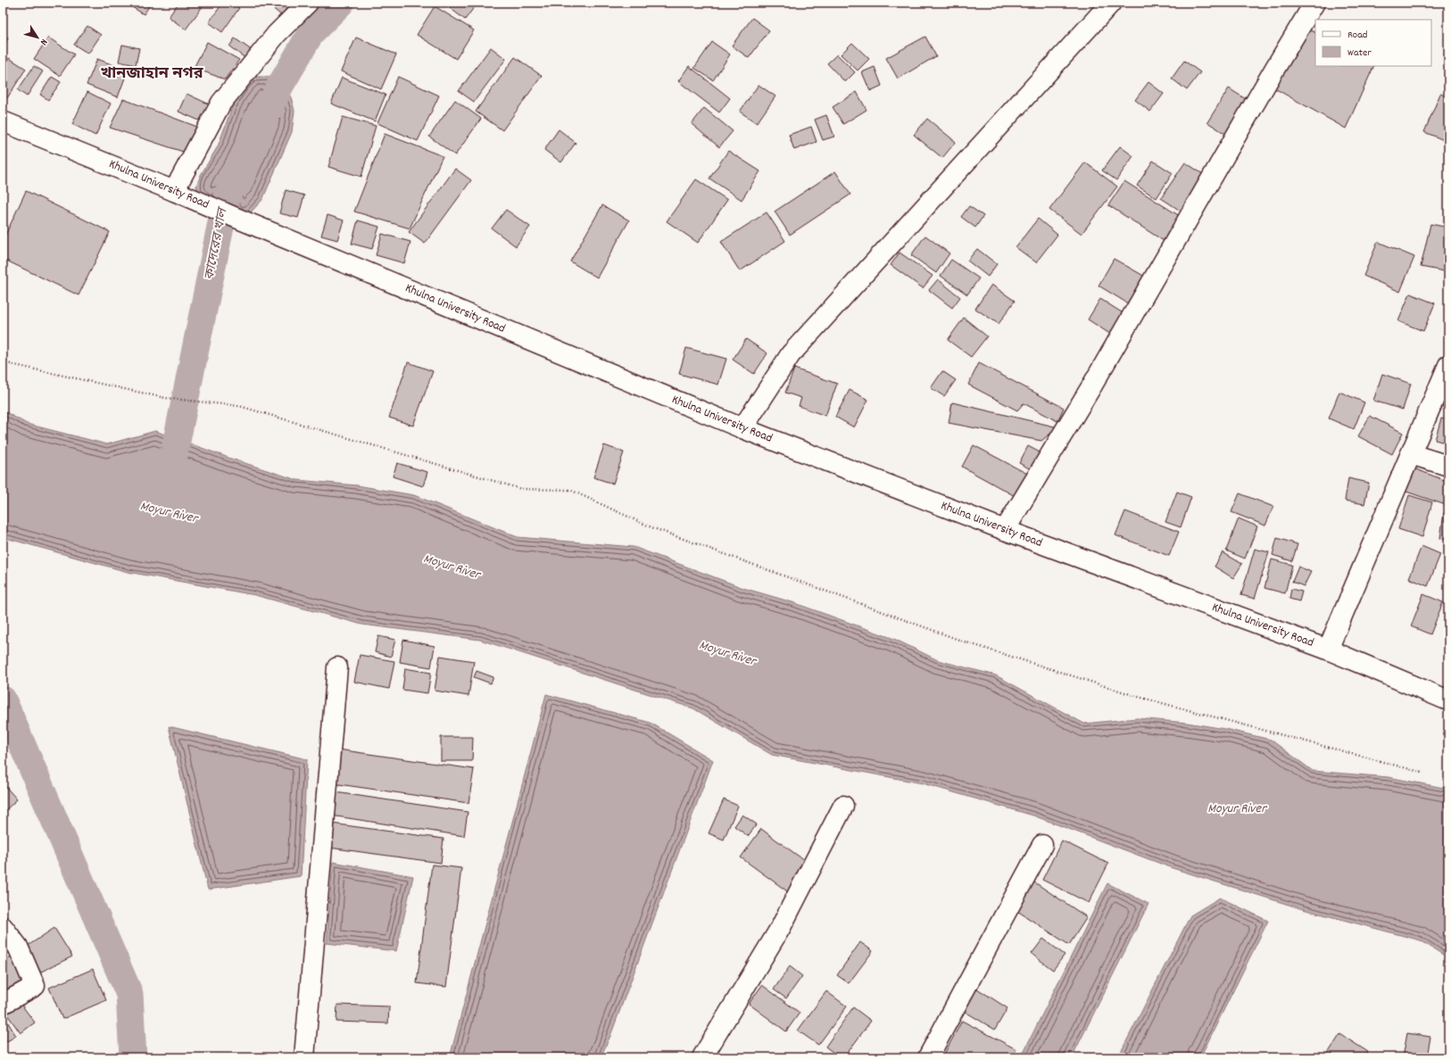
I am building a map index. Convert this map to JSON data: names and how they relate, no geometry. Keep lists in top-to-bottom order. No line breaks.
{"streets":{"street":["Khulna University Road"]},"districts":["খানজাহান নগর"],"water":["কাদেরের খাল","Moyur River"],"legend":["Road","Water"],"north":"bottom right"}
